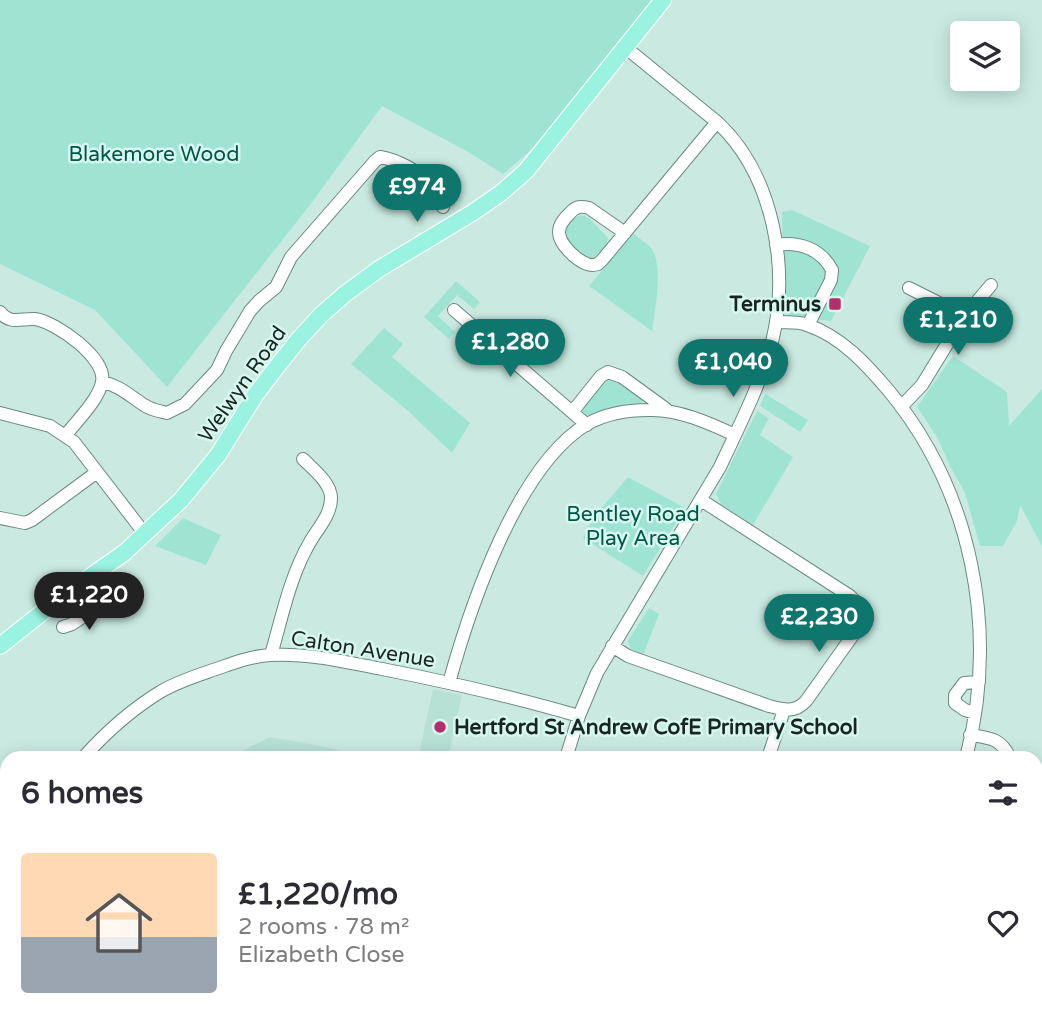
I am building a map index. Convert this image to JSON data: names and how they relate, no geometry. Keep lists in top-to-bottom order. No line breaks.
{"streets":{"main road":["Welwyn Road"],"street":["Calton Avenue"]},"parks":["Blakemore Wood","Bentley Road Play Area"],"places":{"transit":["Terminus"],"other":["Hertford St Andrew CofE Primary School"]},"page":{"price":["£974","£1,210","£1,280","£1,040","£1,220","£2,230"],"heading":"6 homes","list":[{"name":"£1,220/mo","note":"2 rooms · 78 m² · Elizabeth Close"}]}}
